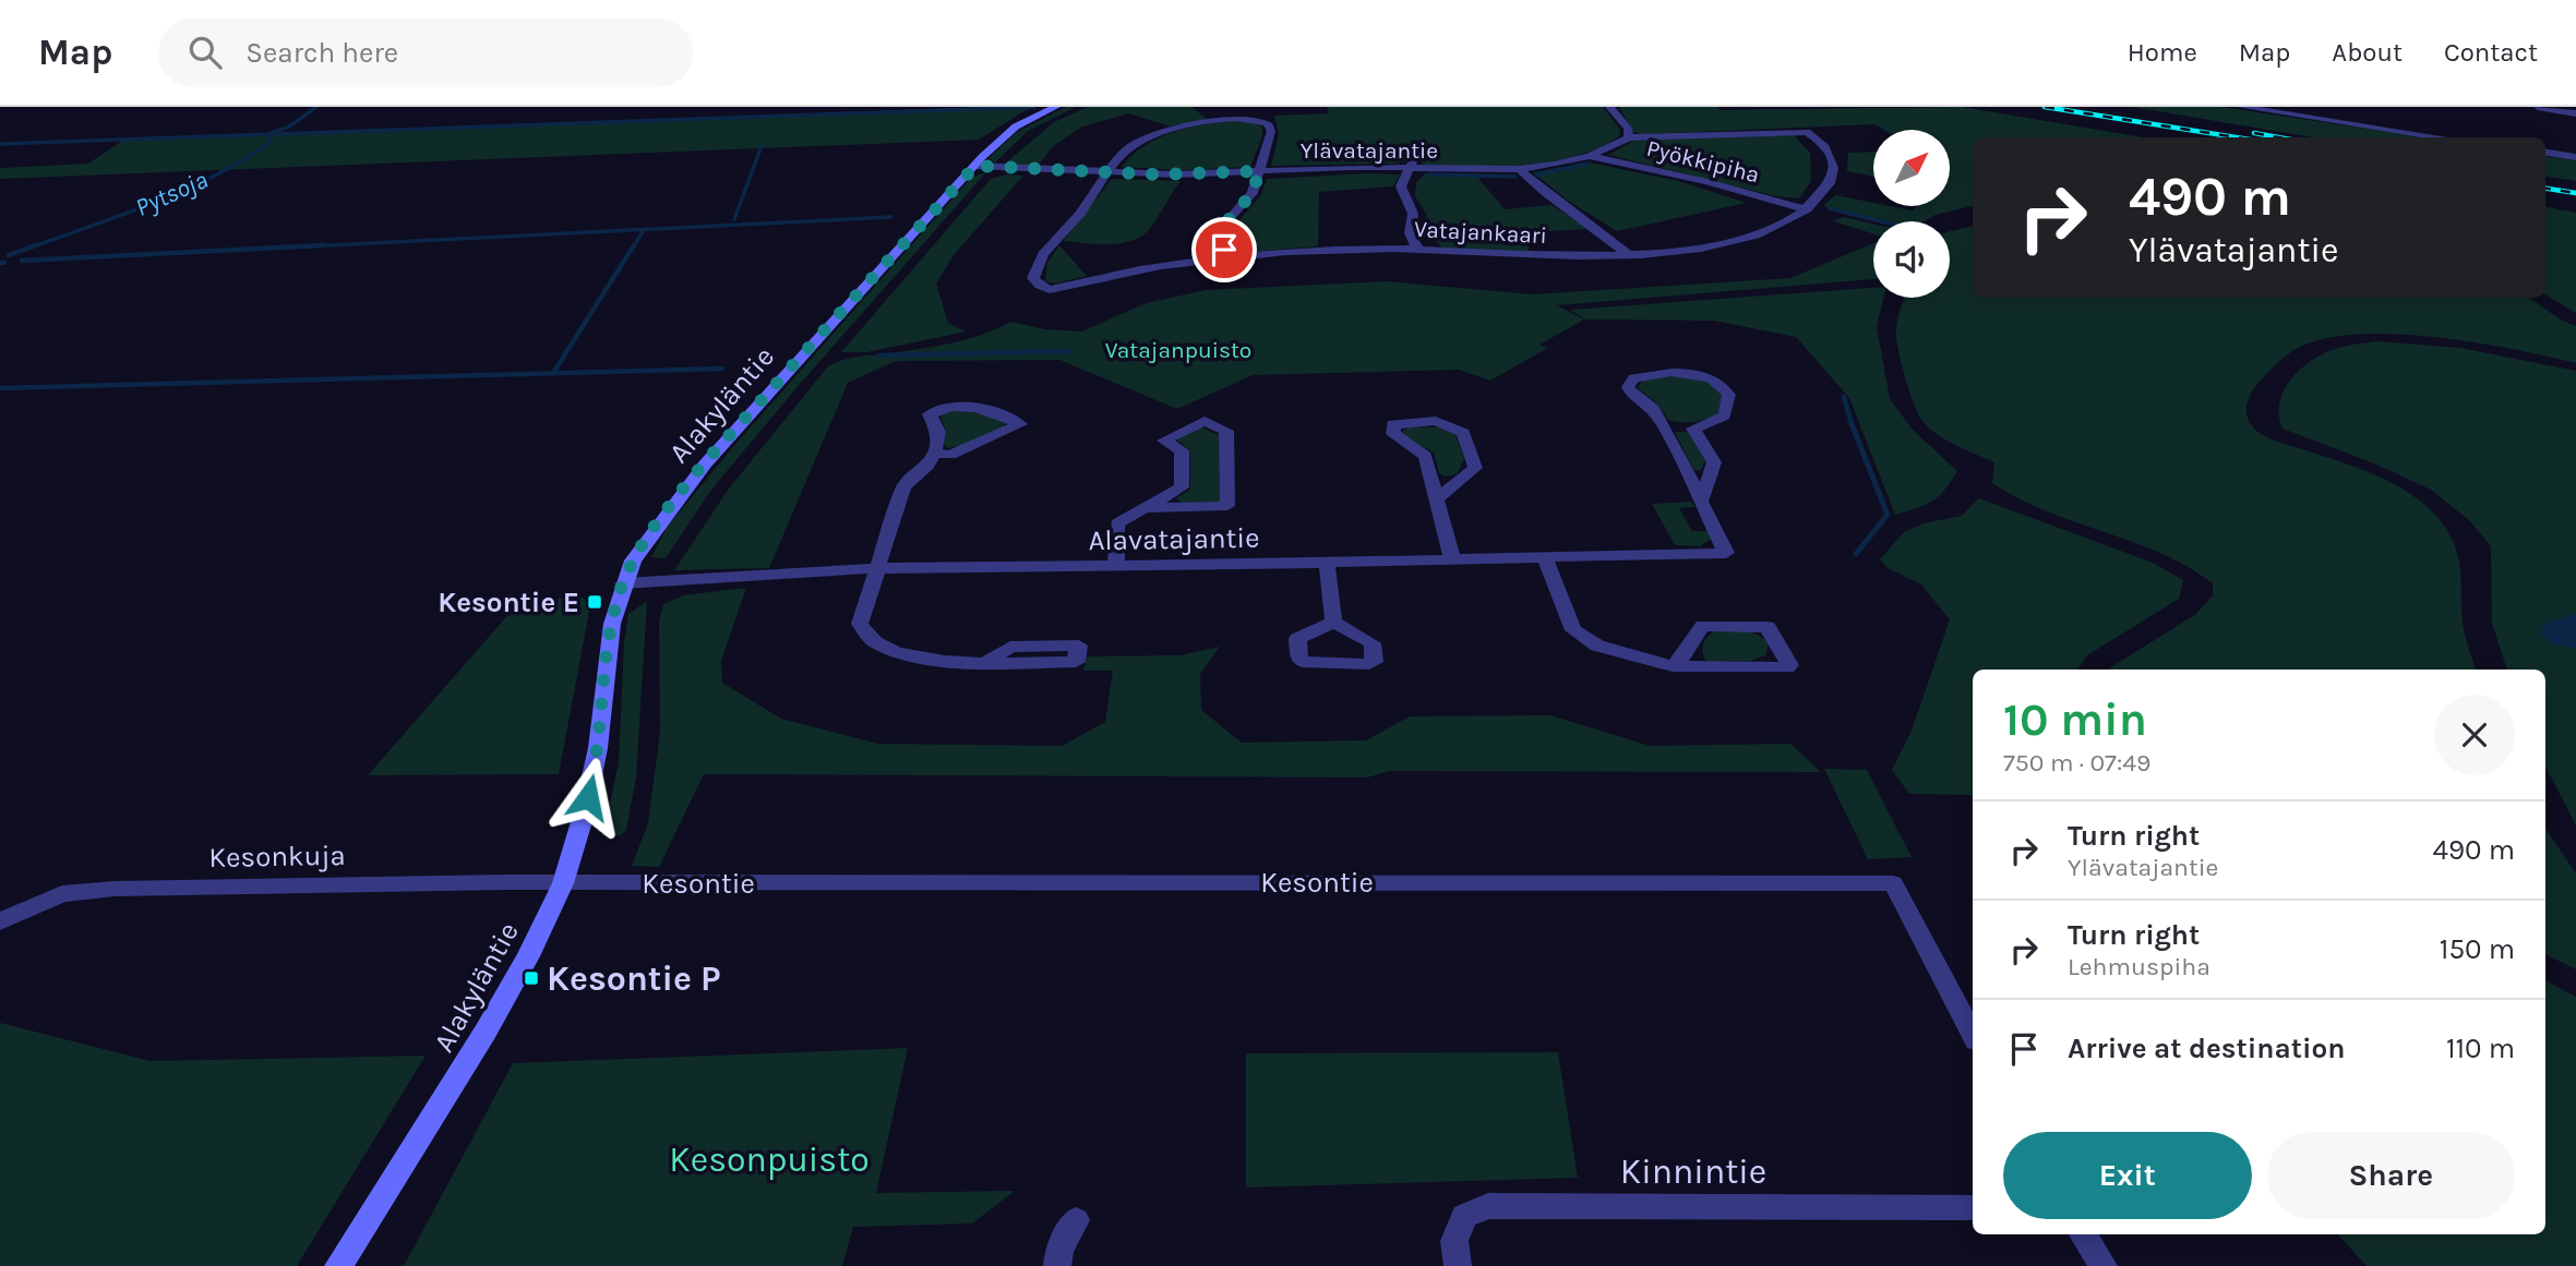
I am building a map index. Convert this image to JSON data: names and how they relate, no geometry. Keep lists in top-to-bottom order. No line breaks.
{"streets":{"street":["Ylävatajantie","Pyökkipiha","Vatajankaari","Alakyläntie","Alavatajantie","Kesonkuja","Kesontie","Kinnintie"]},"crossings":[["Ylävatajantie","Pyökkipiha"],["Ylävatajantie","Vatajankaari"],["Ylävatajantie","Alakyläntie"],["Pyökkipiha","Vatajankaari"],["Alakyläntie","Alavatajantie"],["Alakyläntie","Kesonkuja"],["Alakyläntie","Kesontie"],["Kesonkuja","Kesontie"]],"water":["Pytsoja"],"parks":["Vatajanpuisto","Kesonpuisto"],"places":{"transit":["Kesontie E","Kesontie P"]},"north":"top right","page":{"header":"Map","search":"Search here","nav":["Home","Map","About","Contact"],"turn":["490 m","Ylävatajantie"],"heading":["10 min","750 m · 07:49"],"list":[{"name":"Turn right","note":"Ylävatajantie","value":"490 m"},{"name":"Turn right","note":"Lehmuspiha","value":"150 m"},{"name":"Arrive at destination","value":"110 m"}],"buttons":["Exit","Share"]}}
